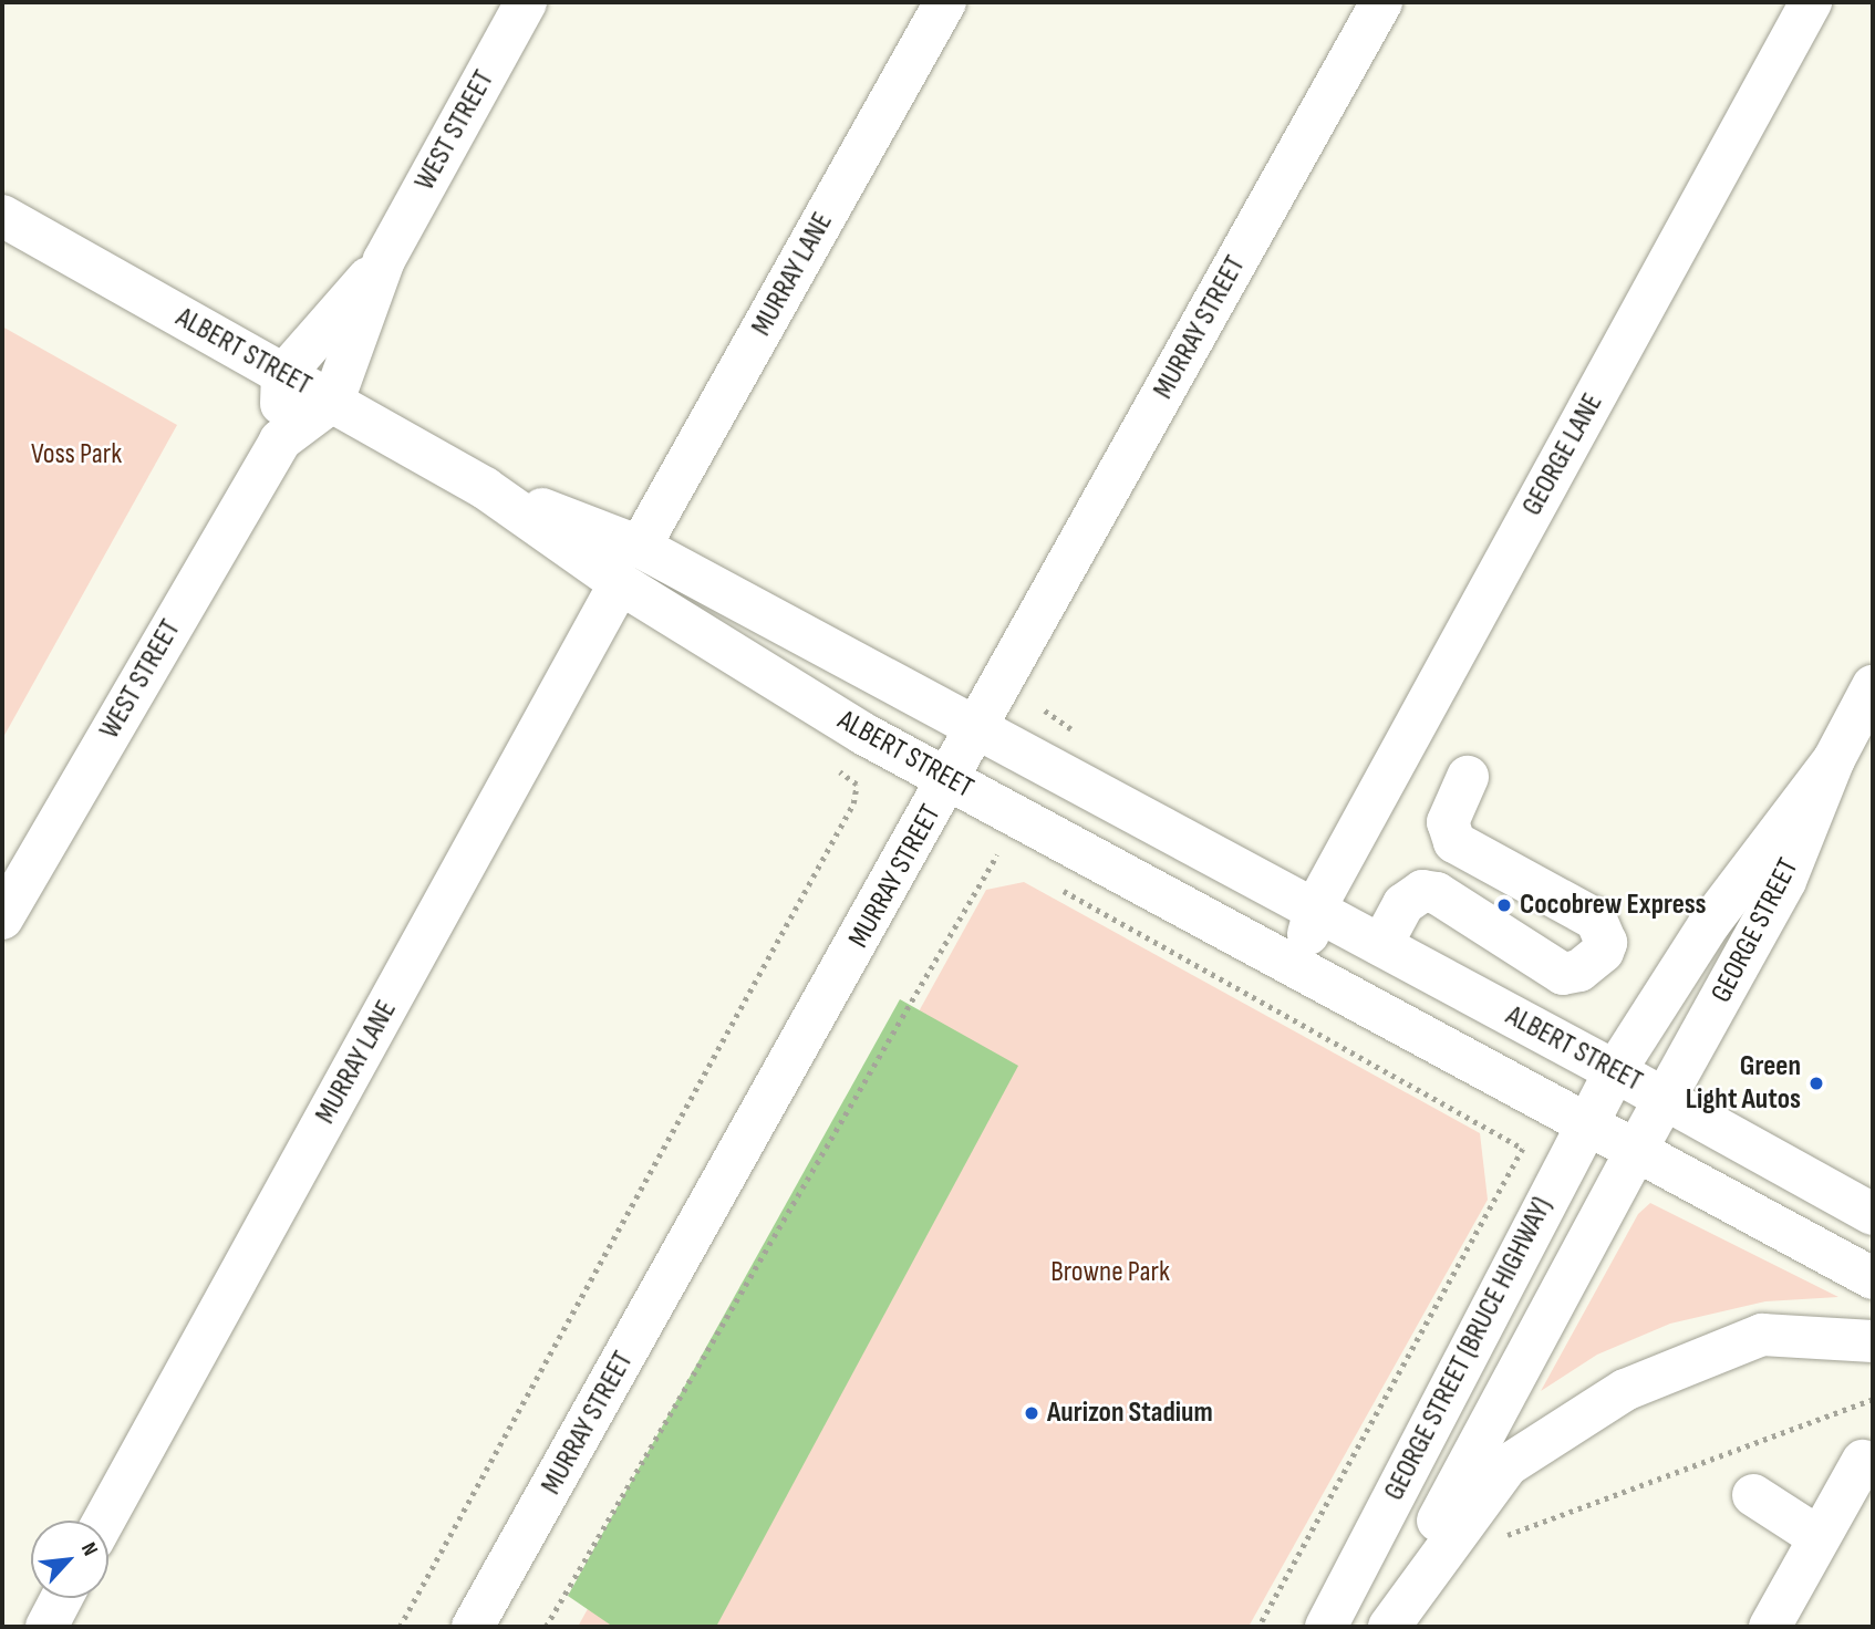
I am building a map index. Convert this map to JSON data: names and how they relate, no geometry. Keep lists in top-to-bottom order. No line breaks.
{"streets":{"main road":["WEST STREET","MURRAY LANE","MURRAY STREET","ALBERT STREET","GEORGE LANE","GEORGE STREET","GEORGE STREET (BRUCE HIGHWAY)"]},"crossings":[["WEST STREET","ALBERT STREET"],["MURRAY LANE","ALBERT STREET"],["MURRAY STREET","ALBERT STREET"],["ALBERT STREET","GEORGE LANE"],["ALBERT STREET","GEORGE STREET"],["ALBERT STREET","GEORGE STREET (BRUCE HIGHWAY)"],["GEORGE STREET","GEORGE STREET (BRUCE HIGHWAY)"]],"parks":["Voss Park","Browne Park"],"places":["Cocobrew Express","Green Light Autos","Aurizon Stadium"],"north":"top right"}
